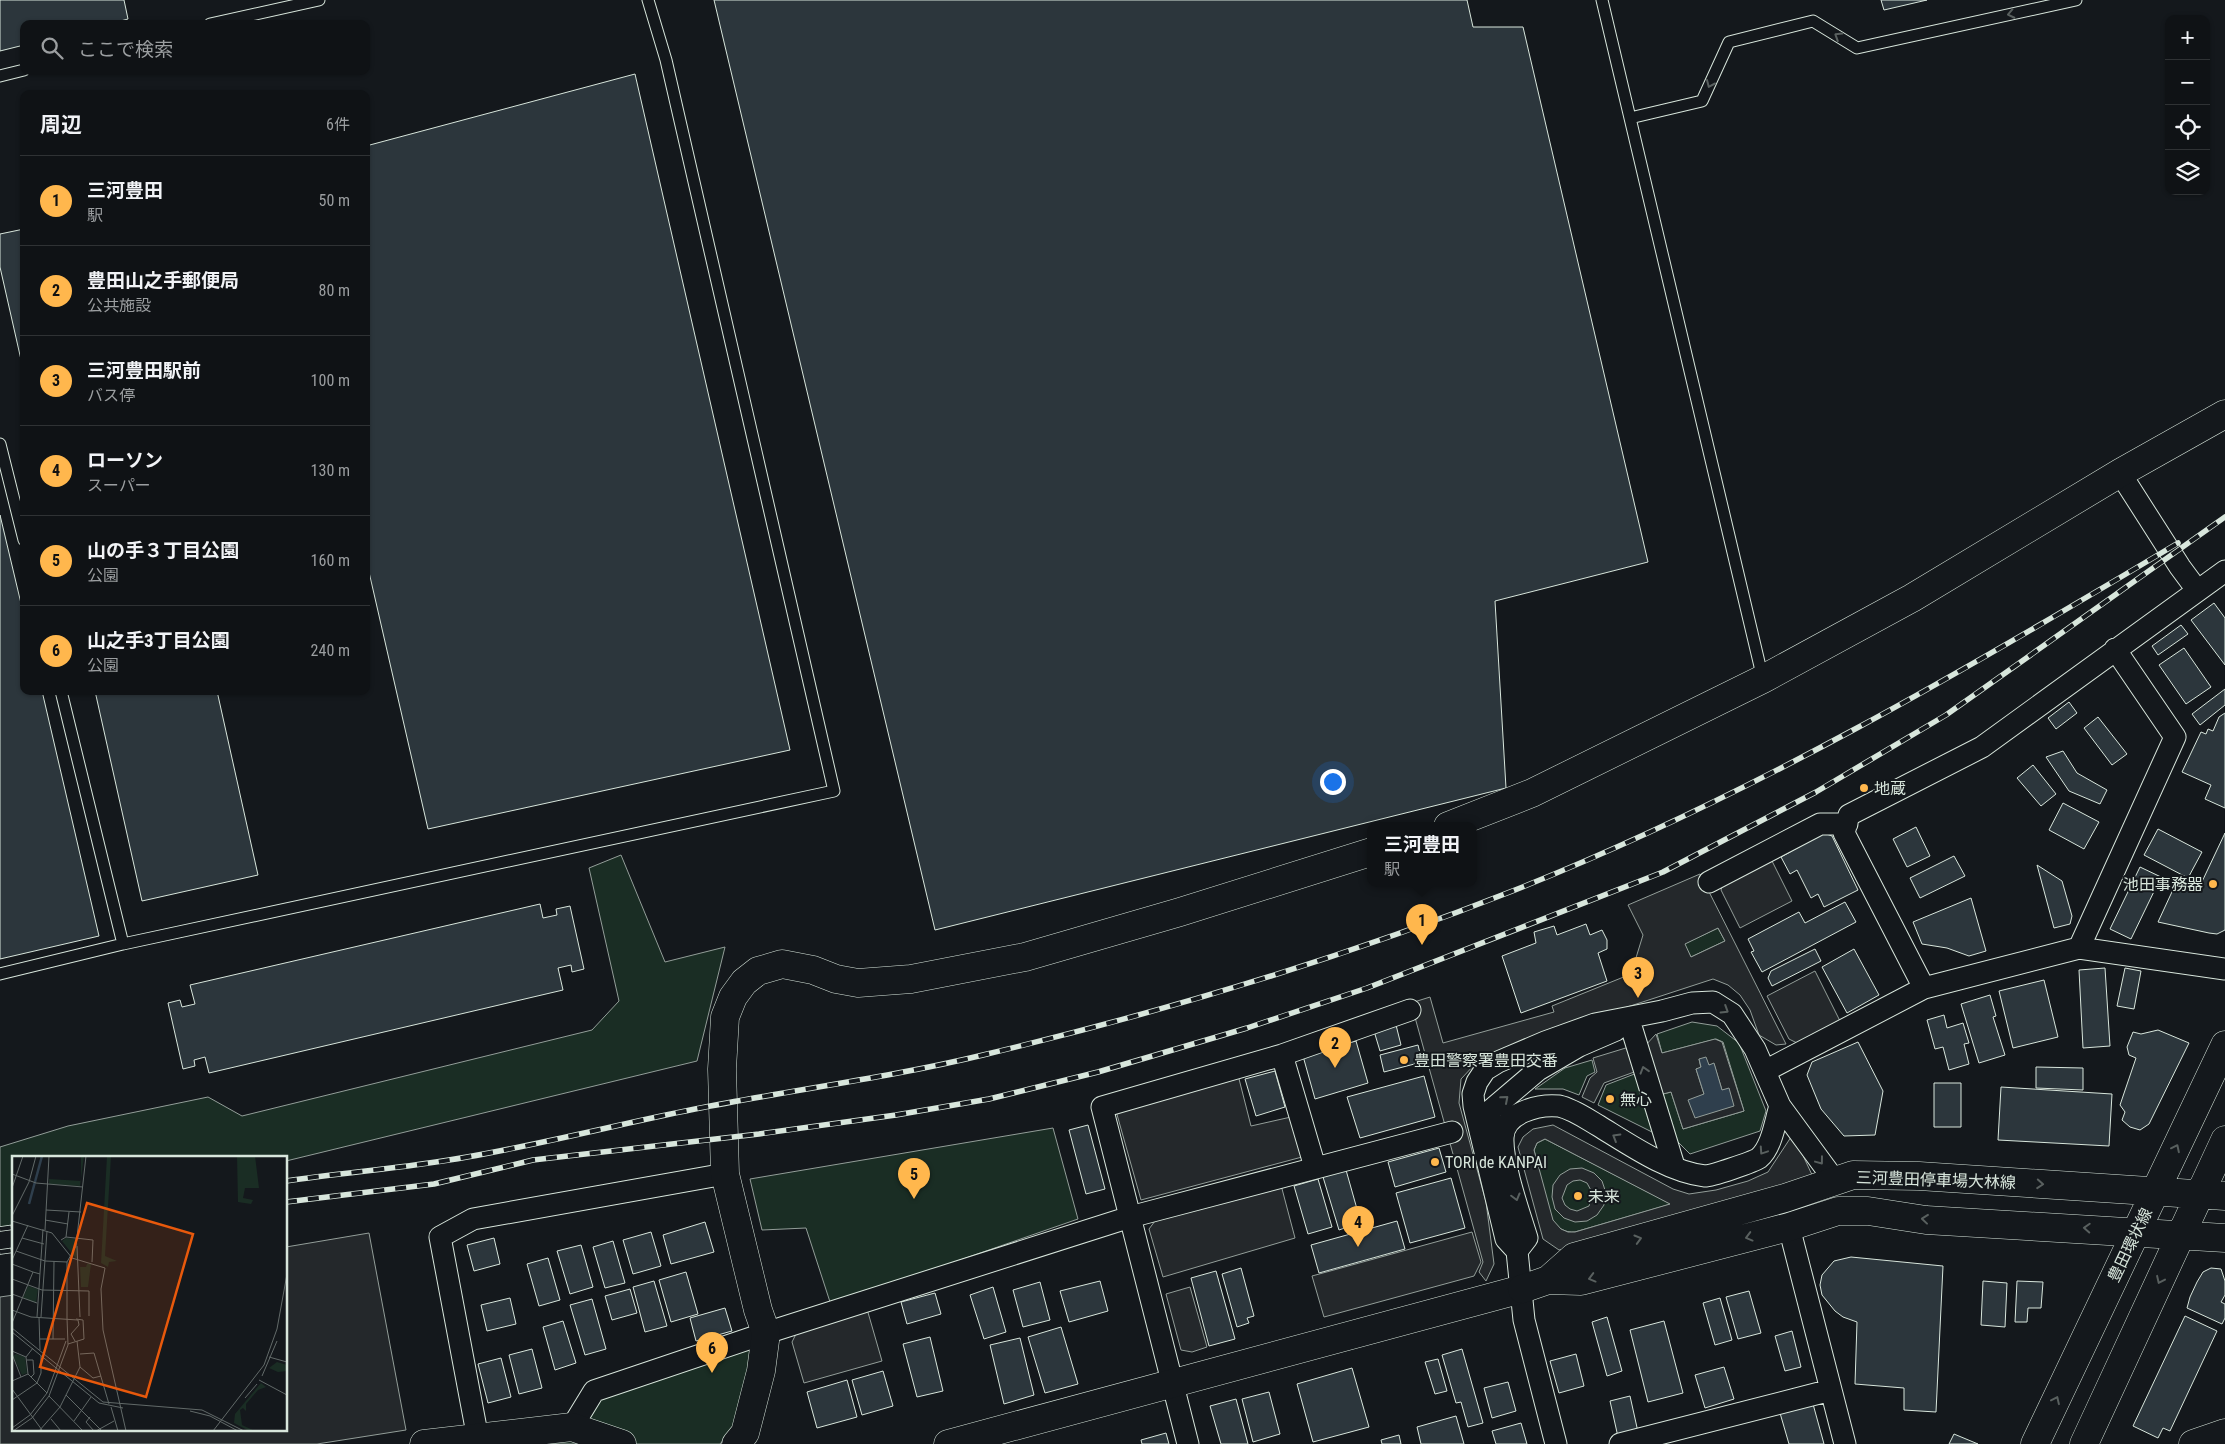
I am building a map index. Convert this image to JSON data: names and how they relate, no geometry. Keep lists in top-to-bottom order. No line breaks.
{"streets":{"street":["三河豊田停車場大林線","豊田環状線"]},"crossings":[["三河豊田停車場大林線","豊田環状線"]],"places":["地蔵","池田事務器","豊田警察署豊田交番","無心","TORI de KANPAI","未来"],"page":{"map_buttons":["+","−"],"search":"ここで検索","heading":["周辺","6件"],"list":[{"mark":"1","name":"三河豊田","note":"駅","value":"50 m"},{"mark":"2","name":"豊田山之手郵便局","note":"公共施設","value":"80 m"},{"mark":"3","name":"三河豊田駅前","note":"バス停","value":"100 m"},{"mark":"4","name":"ローソン","note":"スーパー","value":"130 m"},{"mark":"5","name":"山の手３丁目公園","note":"公園","value":"160 m"},{"mark":"6","name":"山之手3丁目公園","note":"公園","value":"240 m"}],"popup":["三河豊田","駅"],"pins":["1","3","2","5","4","6"]}}
